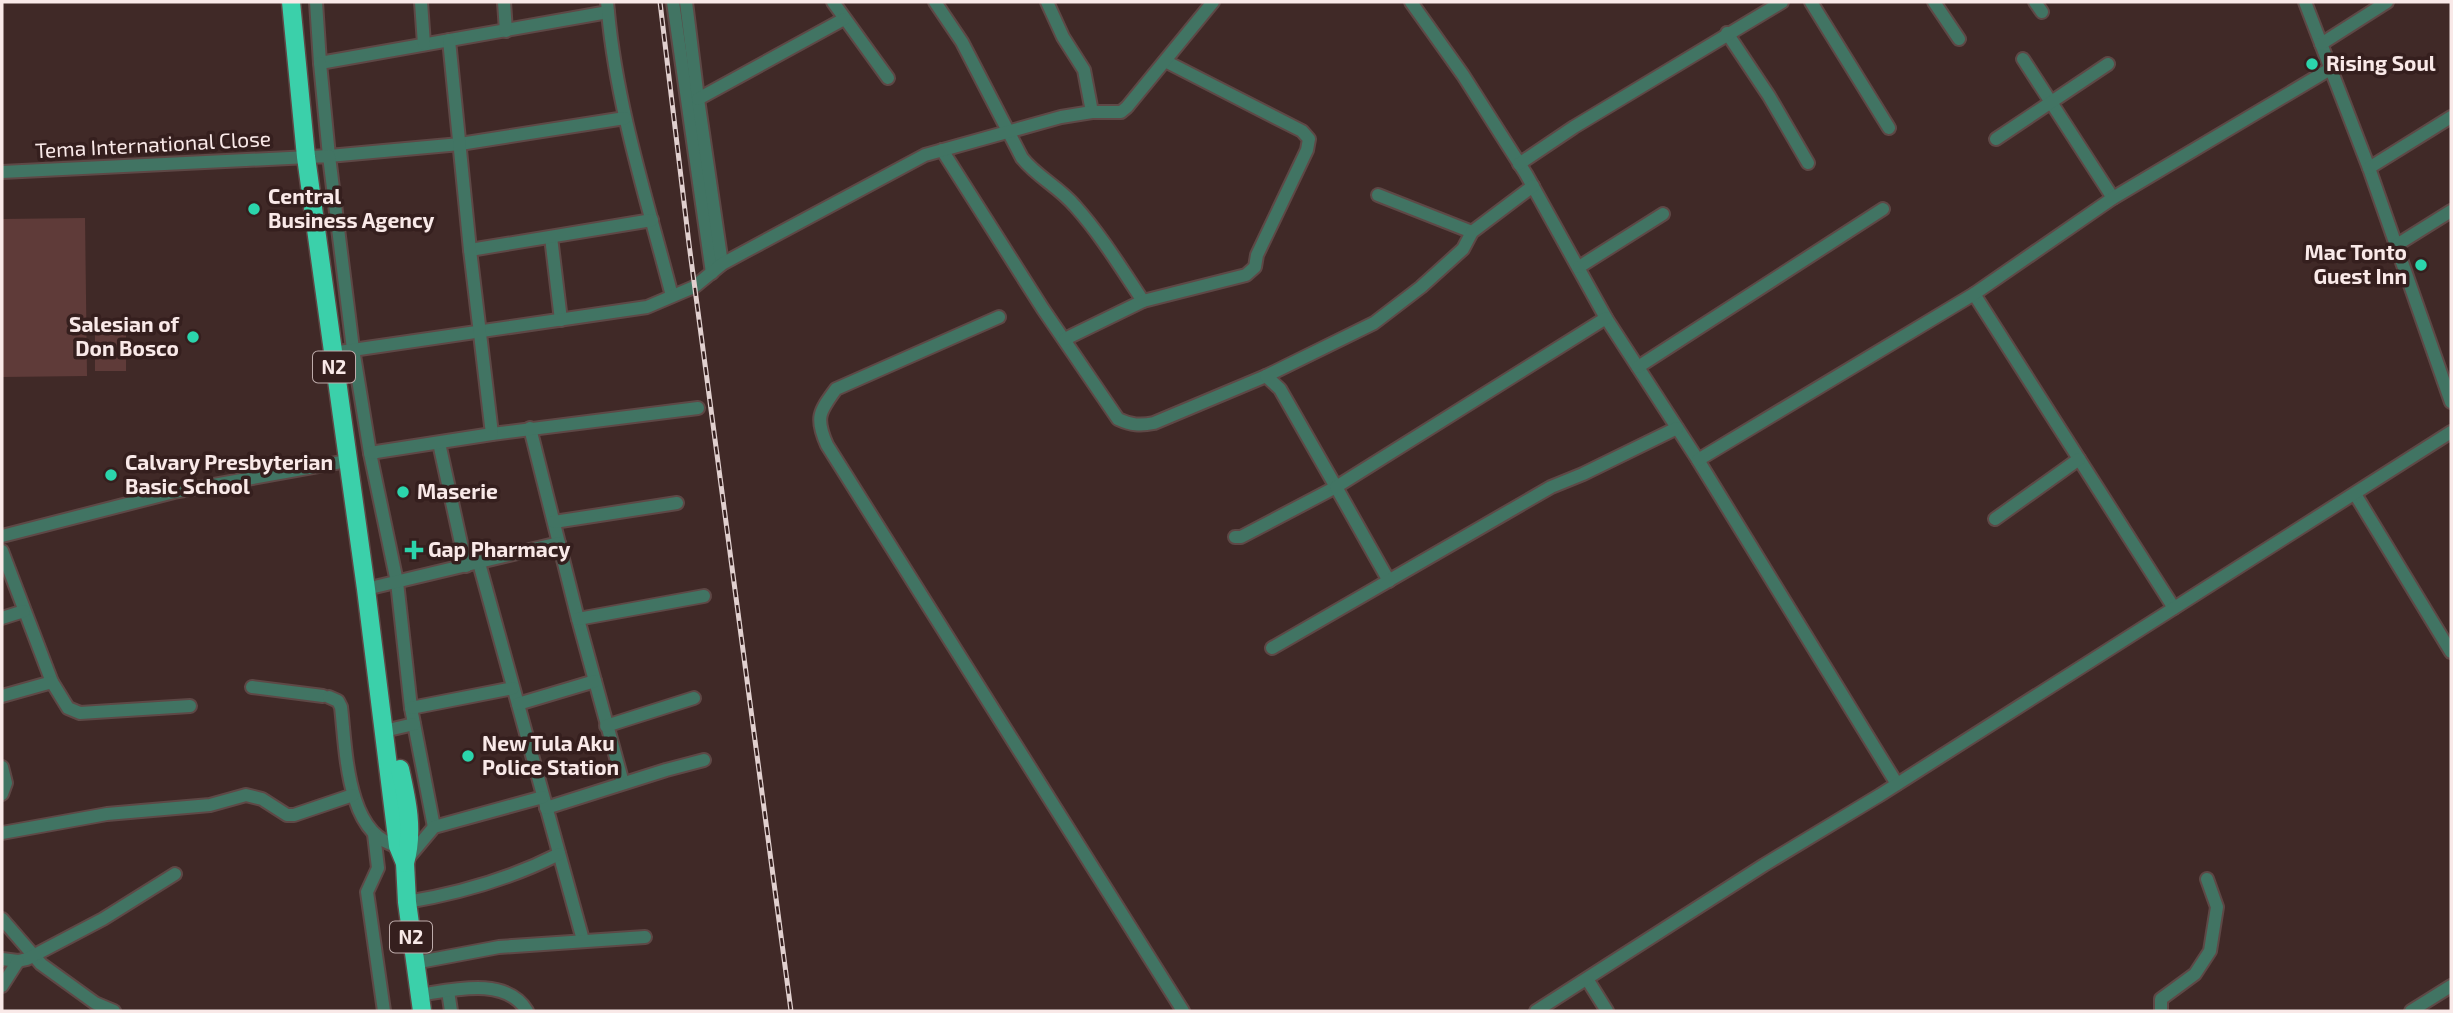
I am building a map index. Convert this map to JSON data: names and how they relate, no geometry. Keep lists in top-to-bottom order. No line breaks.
{"streets":{"highway":["N2"],"street":["Tema International Close"]},"crossings":[["Tema International Close","N2"]],"places":{"other":["Rising Soul","Central Business Agency","Mac Tonto Guest Inn","Salesian of Don Bosco","Calvary Presbyterian Basic School","Maserie","New Tula Aku Police Station"],"health":["Gap Pharmacy"]}}
